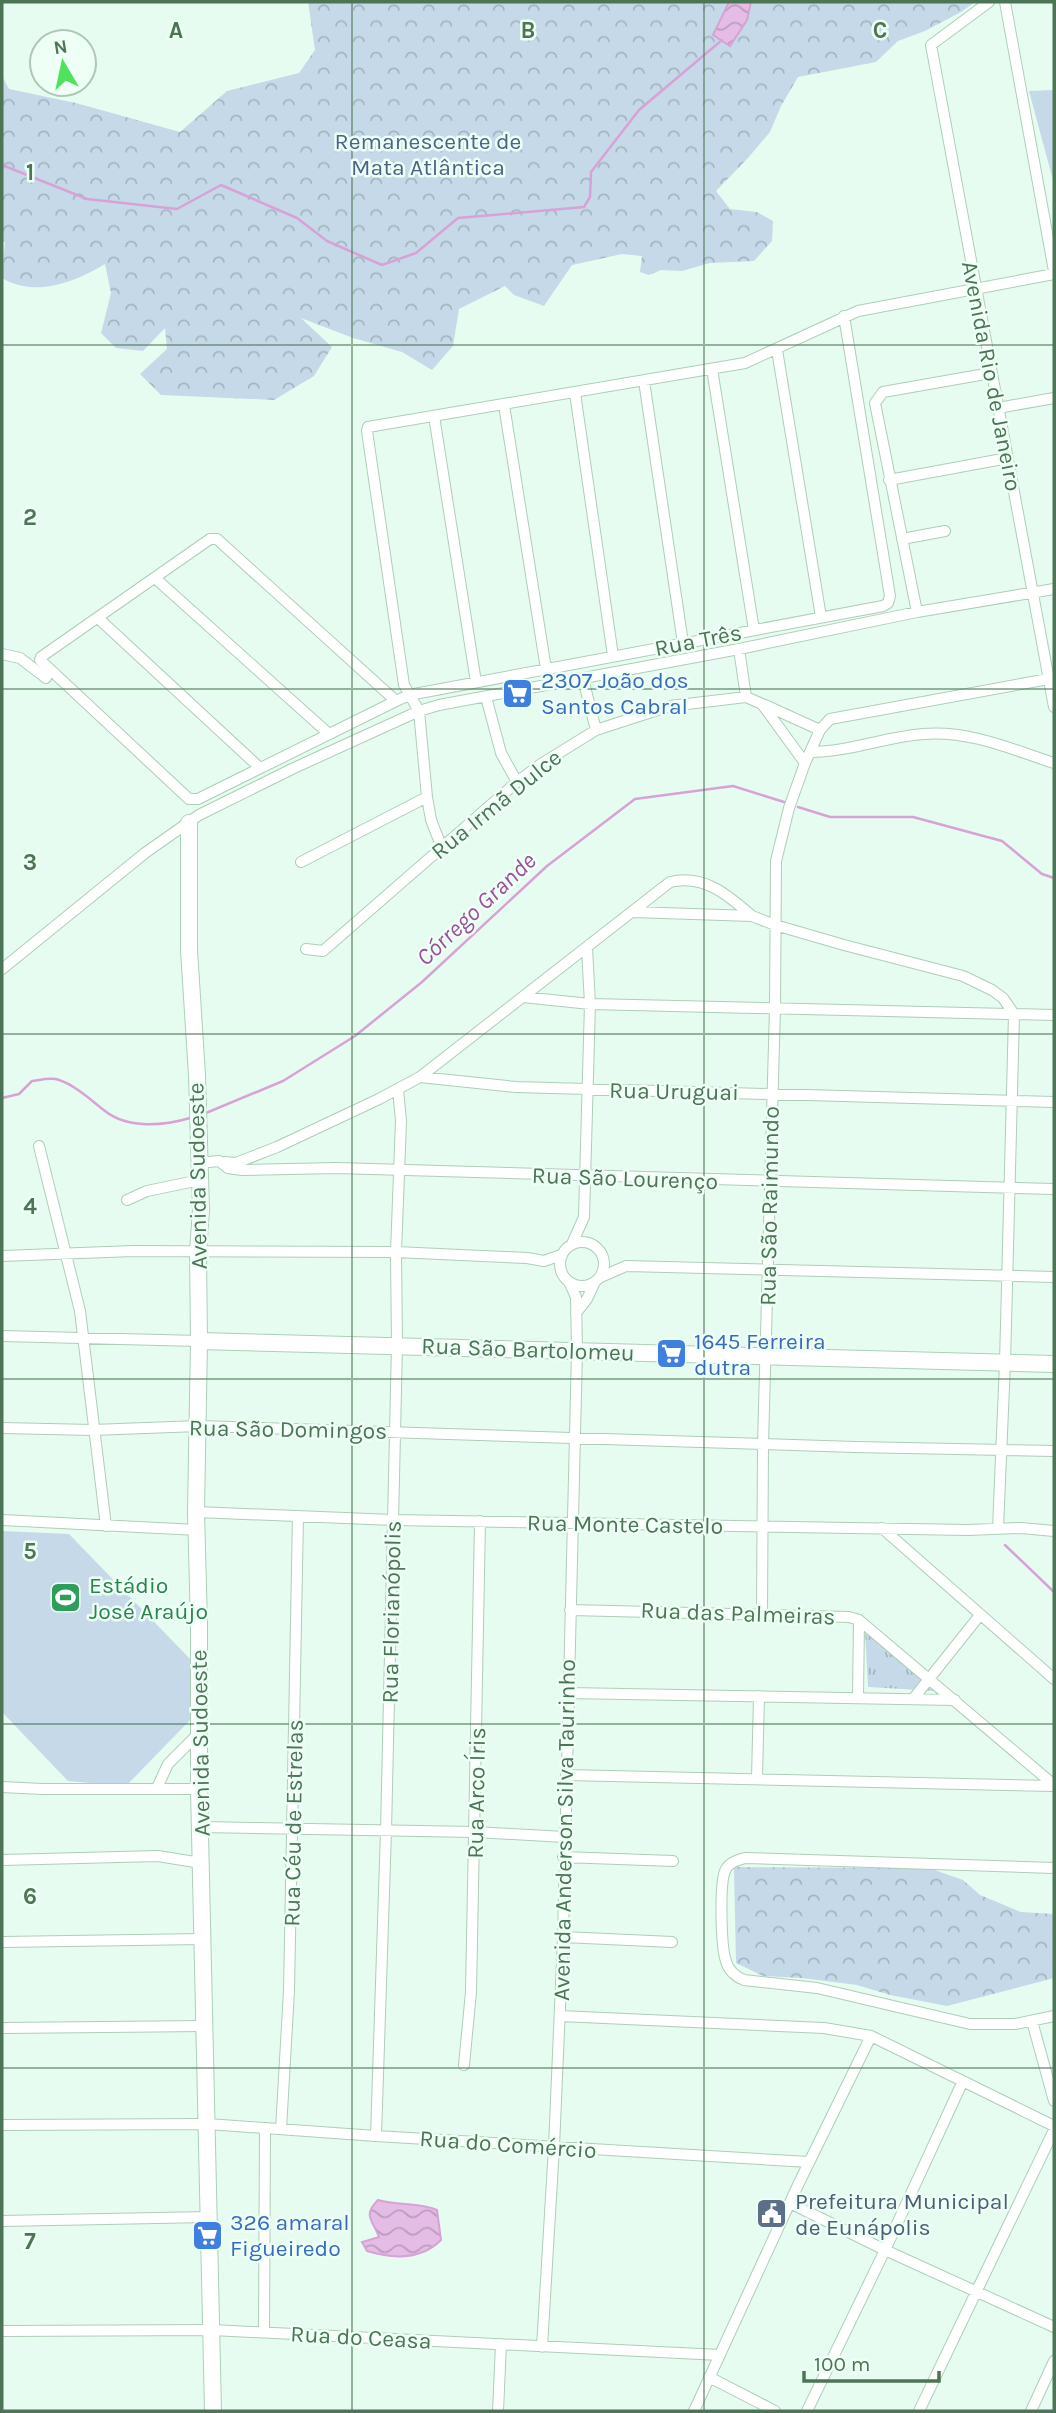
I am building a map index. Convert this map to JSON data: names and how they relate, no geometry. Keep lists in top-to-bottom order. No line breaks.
{"streets":{"street":["Avenida Rio de Janeiro","Rua Três","Rua Irmã Dulce","Rua Uruguai","Avenida Sudoeste","Rua São Lourenço","Rua São Raimundo","Rua São Bartolomeu","Rua São Domingos","Rua Monte Castelo","Rua Florianópolis","Rua das Palmeiras","Rua Arco Íris","Rua Céu de Estrelas","Avenida Anderson Silva Taurinho","Rua do Comércio","Rua do Ceasa"]},"crossings":[["Rua Uruguai","Rua São Raimundo"],["Avenida Sudoeste","Rua São Lourenço"],["Avenida Sudoeste","Rua São Bartolomeu"],["Avenida Sudoeste","Rua São Domingos"],["Avenida Sudoeste","Rua Monte Castelo"],["Avenida Sudoeste","Rua do Comércio"],["Avenida Sudoeste","Rua do Ceasa"],["Rua São Lourenço","Rua São Raimundo"],["Rua São Lourenço","Rua Florianópolis"],["Rua São Raimundo","Rua São Bartolomeu"],["Rua São Raimundo","Rua São Domingos"],["Rua São Raimundo","Rua Monte Castelo"],["Rua São Raimundo","Rua das Palmeiras"],["Rua São Bartolomeu","Rua Florianópolis"],["Rua São Bartolomeu","Avenida Anderson Silva Taurinho"],["Rua São Domingos","Rua Florianópolis"],["Rua São Domingos","Avenida Anderson Silva Taurinho"],["Rua Monte Castelo","Rua Florianópolis"],["Rua Monte Castelo","Rua Arco Íris"],["Rua Monte Castelo","Rua Céu de Estrelas"],["Rua Monte Castelo","Avenida Anderson Silva Taurinho"],["Rua Florianópolis","Rua do Comércio"],["Rua das Palmeiras","Avenida Anderson Silva Taurinho"],["Rua Céu de Estrelas","Rua do Comércio"],["Avenida Anderson Silva Taurinho","Rua do Comércio"],["Avenida Anderson Silva Taurinho","Rua do Ceasa"]],"water":["Córrego Grande"],"parks":["Remanescente de Mata Atlântica"],"places":{"supermarket":["2307 João dos Santos Cabral","1645 Ferreira dutra","326 amaral Figueiredo"],"sports":["Estádio José Araújo"],"public building":["Prefeitura Municipal de Eunápolis"]},"scale_bar":"100 m","north":"top","grid":{"columns":["A","B","C"],"rows":["1","2","3","4","5","6","7"]}}
